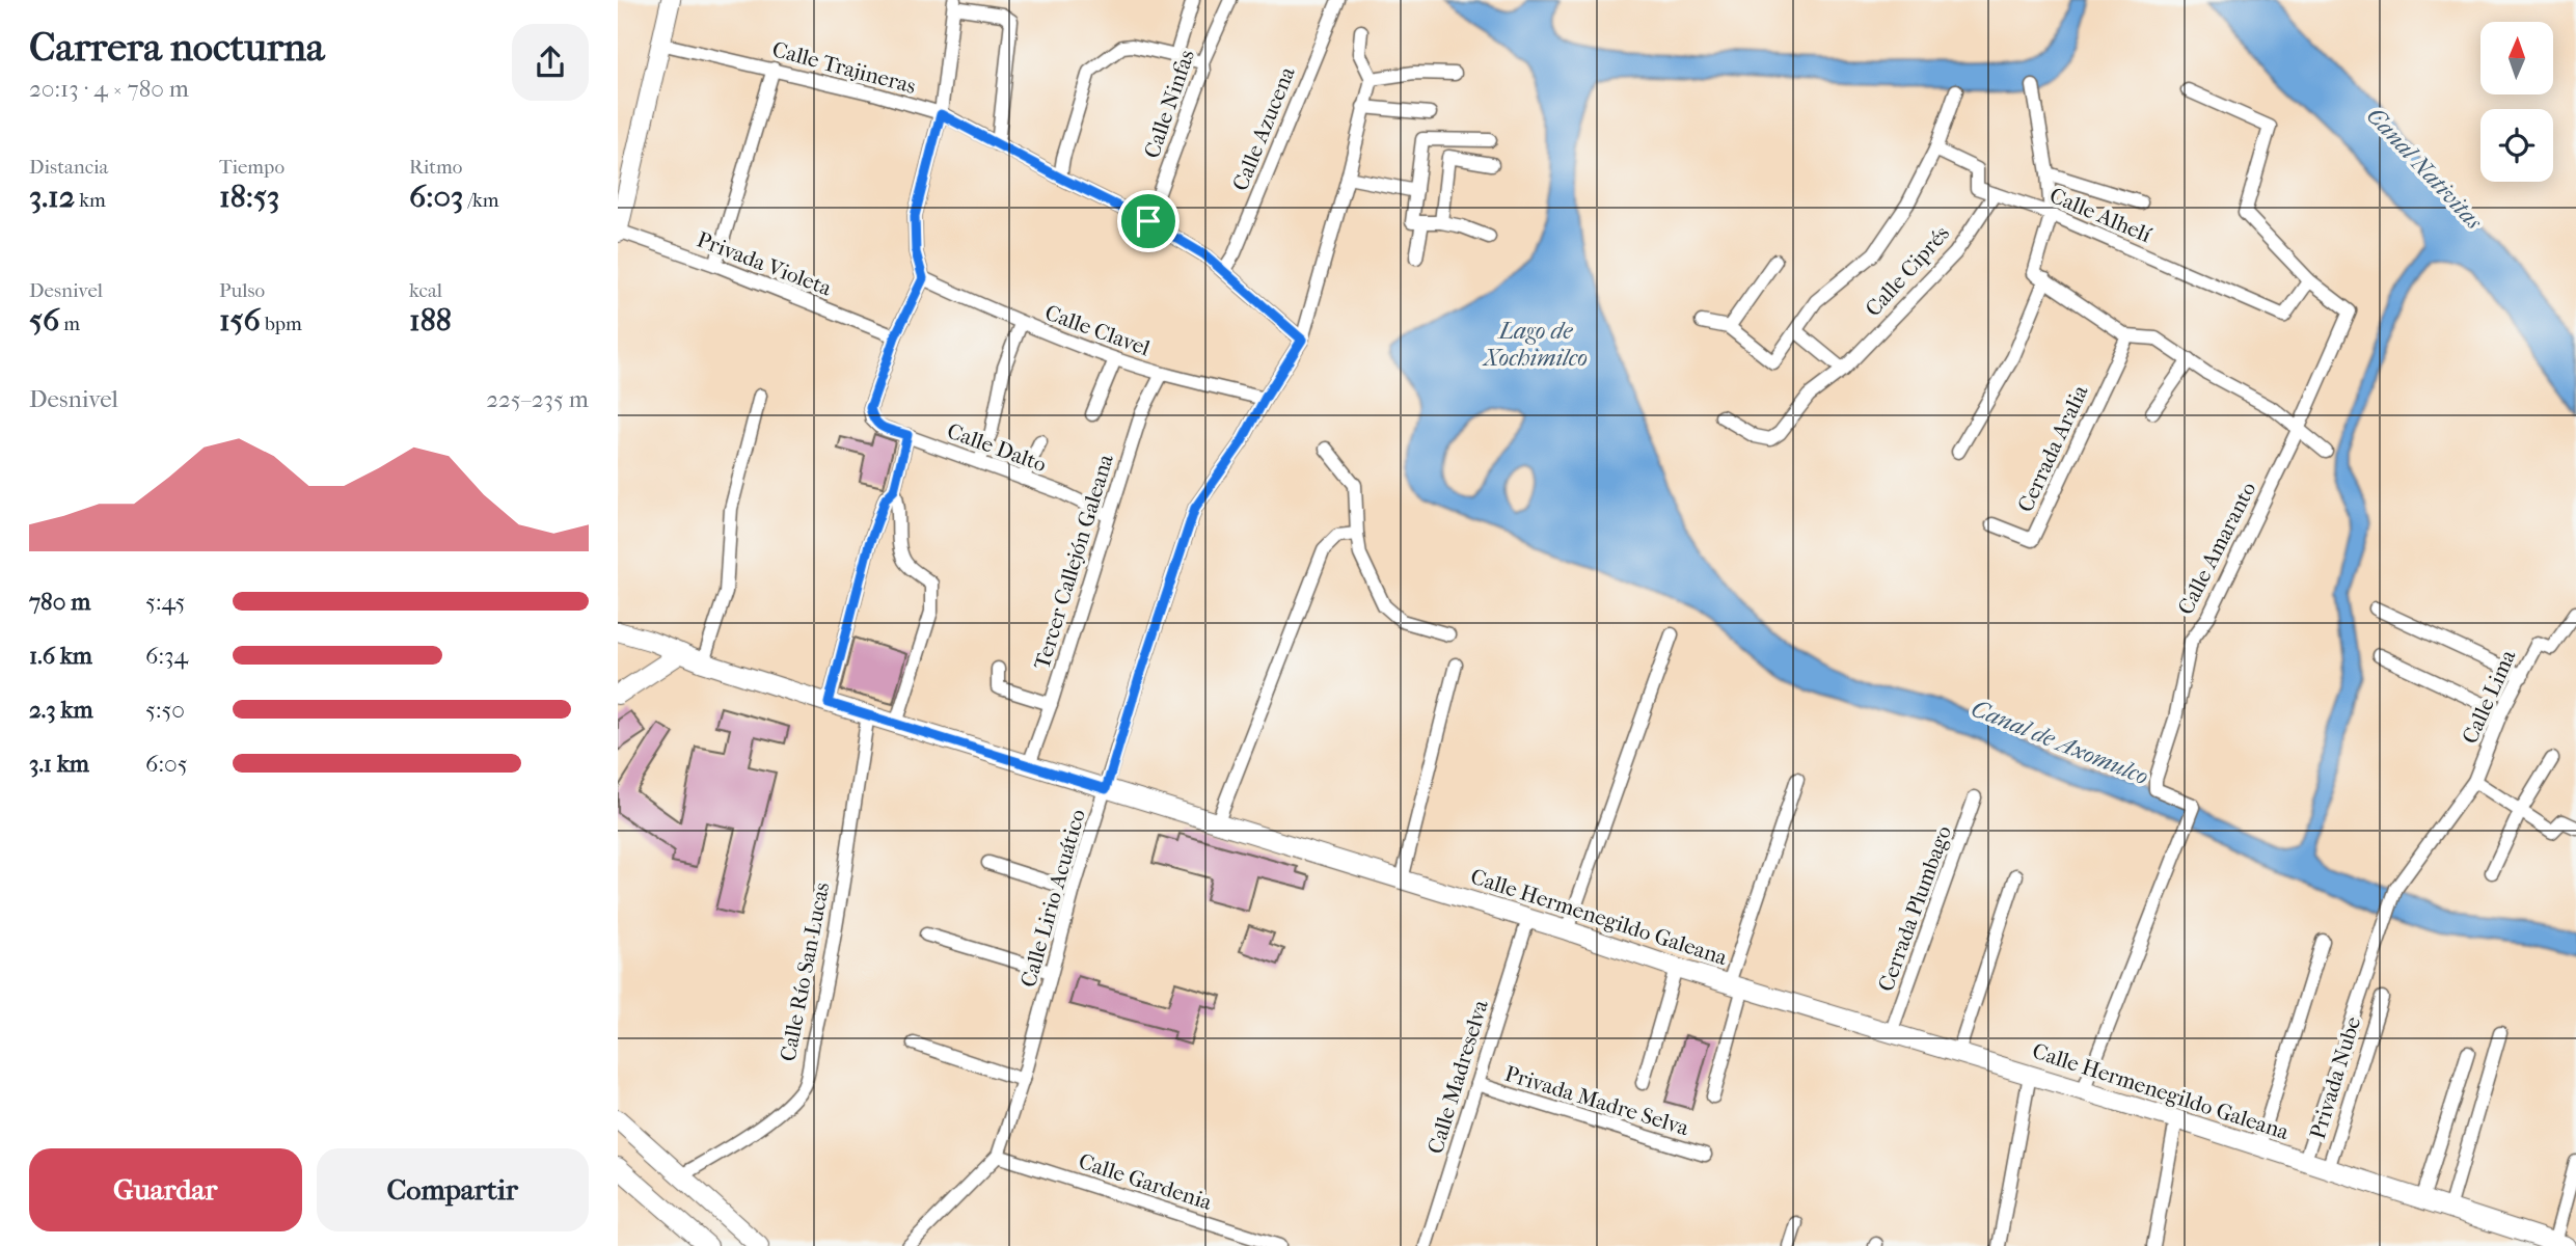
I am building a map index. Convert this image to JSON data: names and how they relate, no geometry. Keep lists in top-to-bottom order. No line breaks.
{"streets":{"street":["Calle Trajineras","Calle Ninfas","Calle Azucena","Calle Alhelí","Privada Violeta","Calle Ciprés","Calle Clavel","Calle Dalto","Cerrada Aralia","Calle Amaranto","Tercer Callejón Galeana","Calle Lima","Calle Lirio Acuático","Cerrada Plumbago","Calle Hermenegildo Galeana","Calle Río San Lucas","Calle Madreselva","Privada Nube","Privada Madre Selva","Calle Gardenia"]},"crossings":[["Calle Trajineras","Calle Ninfas"],["Calle Trajineras","Calle Azucena"],["Calle Trajineras","Calle Lirio Acuático"],["Calle Alhelí","Calle Ciprés"],["Calle Alhelí","Calle Amaranto"],["Privada Violeta","Calle Dalto"],["Calle Clavel","Tercer Callejón Galeana"],["Calle Clavel","Calle Lirio Acuático"],["Calle Dalto","Tercer Callejón Galeana"],["Calle Amaranto","Calle Hermenegildo Galeana"],["Tercer Callejón Galeana","Calle Hermenegildo Galeana"],["Calle Lima","Calle Hermenegildo Galeana"],["Calle Lirio Acuático","Calle Hermenegildo Galeana"],["Calle Lirio Acuático","Calle Gardenia"],["Cerrada Plumbago","Calle Hermenegildo Galeana"],["Calle Hermenegildo Galeana","Calle Río San Lucas"],["Calle Hermenegildo Galeana","Calle Madreselva"],["Calle Hermenegildo Galeana","Privada Nube"],["Calle Madreselva","Privada Madre Selva"]],"water":["Canal Nativitas","Lago de Xochimilco","Canal de Axomulco"],"north":"top","page":{"heading":["Carrera nocturna","20:13 · 4 × 780 m"],"stats":[["Distancia","3.12 km"],["Tiempo","18:53"],["Ritmo","6:03 /km"],["Desnivel","56 m"],["Pulso","156 bpm"],["kcal","188"]],"chart":["Desnivel","225–235 m"],"list":[{"name":"780 m","note":"5:45"},{"name":"1.6 km","note":"6:34"},{"name":"2.3 km","note":"5:50"},{"name":"3.1 km","note":"6:05"}],"buttons":["Guardar","Compartir"]}}
